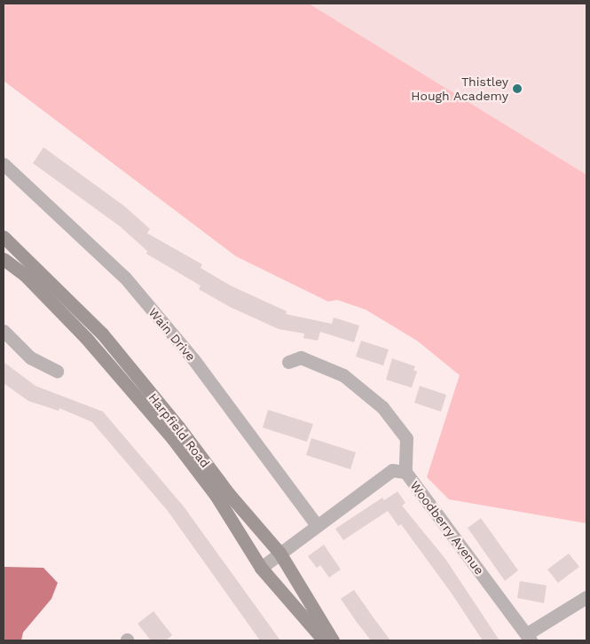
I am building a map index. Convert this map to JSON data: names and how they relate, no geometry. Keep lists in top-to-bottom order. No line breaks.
{"streets":{"street":["Wain Drive","Harpfield Road","Woodberry Avenue"]},"crossings":[["Wain Drive","Woodberry Avenue"],["Harpfield Road","Woodberry Avenue"]],"places":["Thistley Hough Academy"]}
